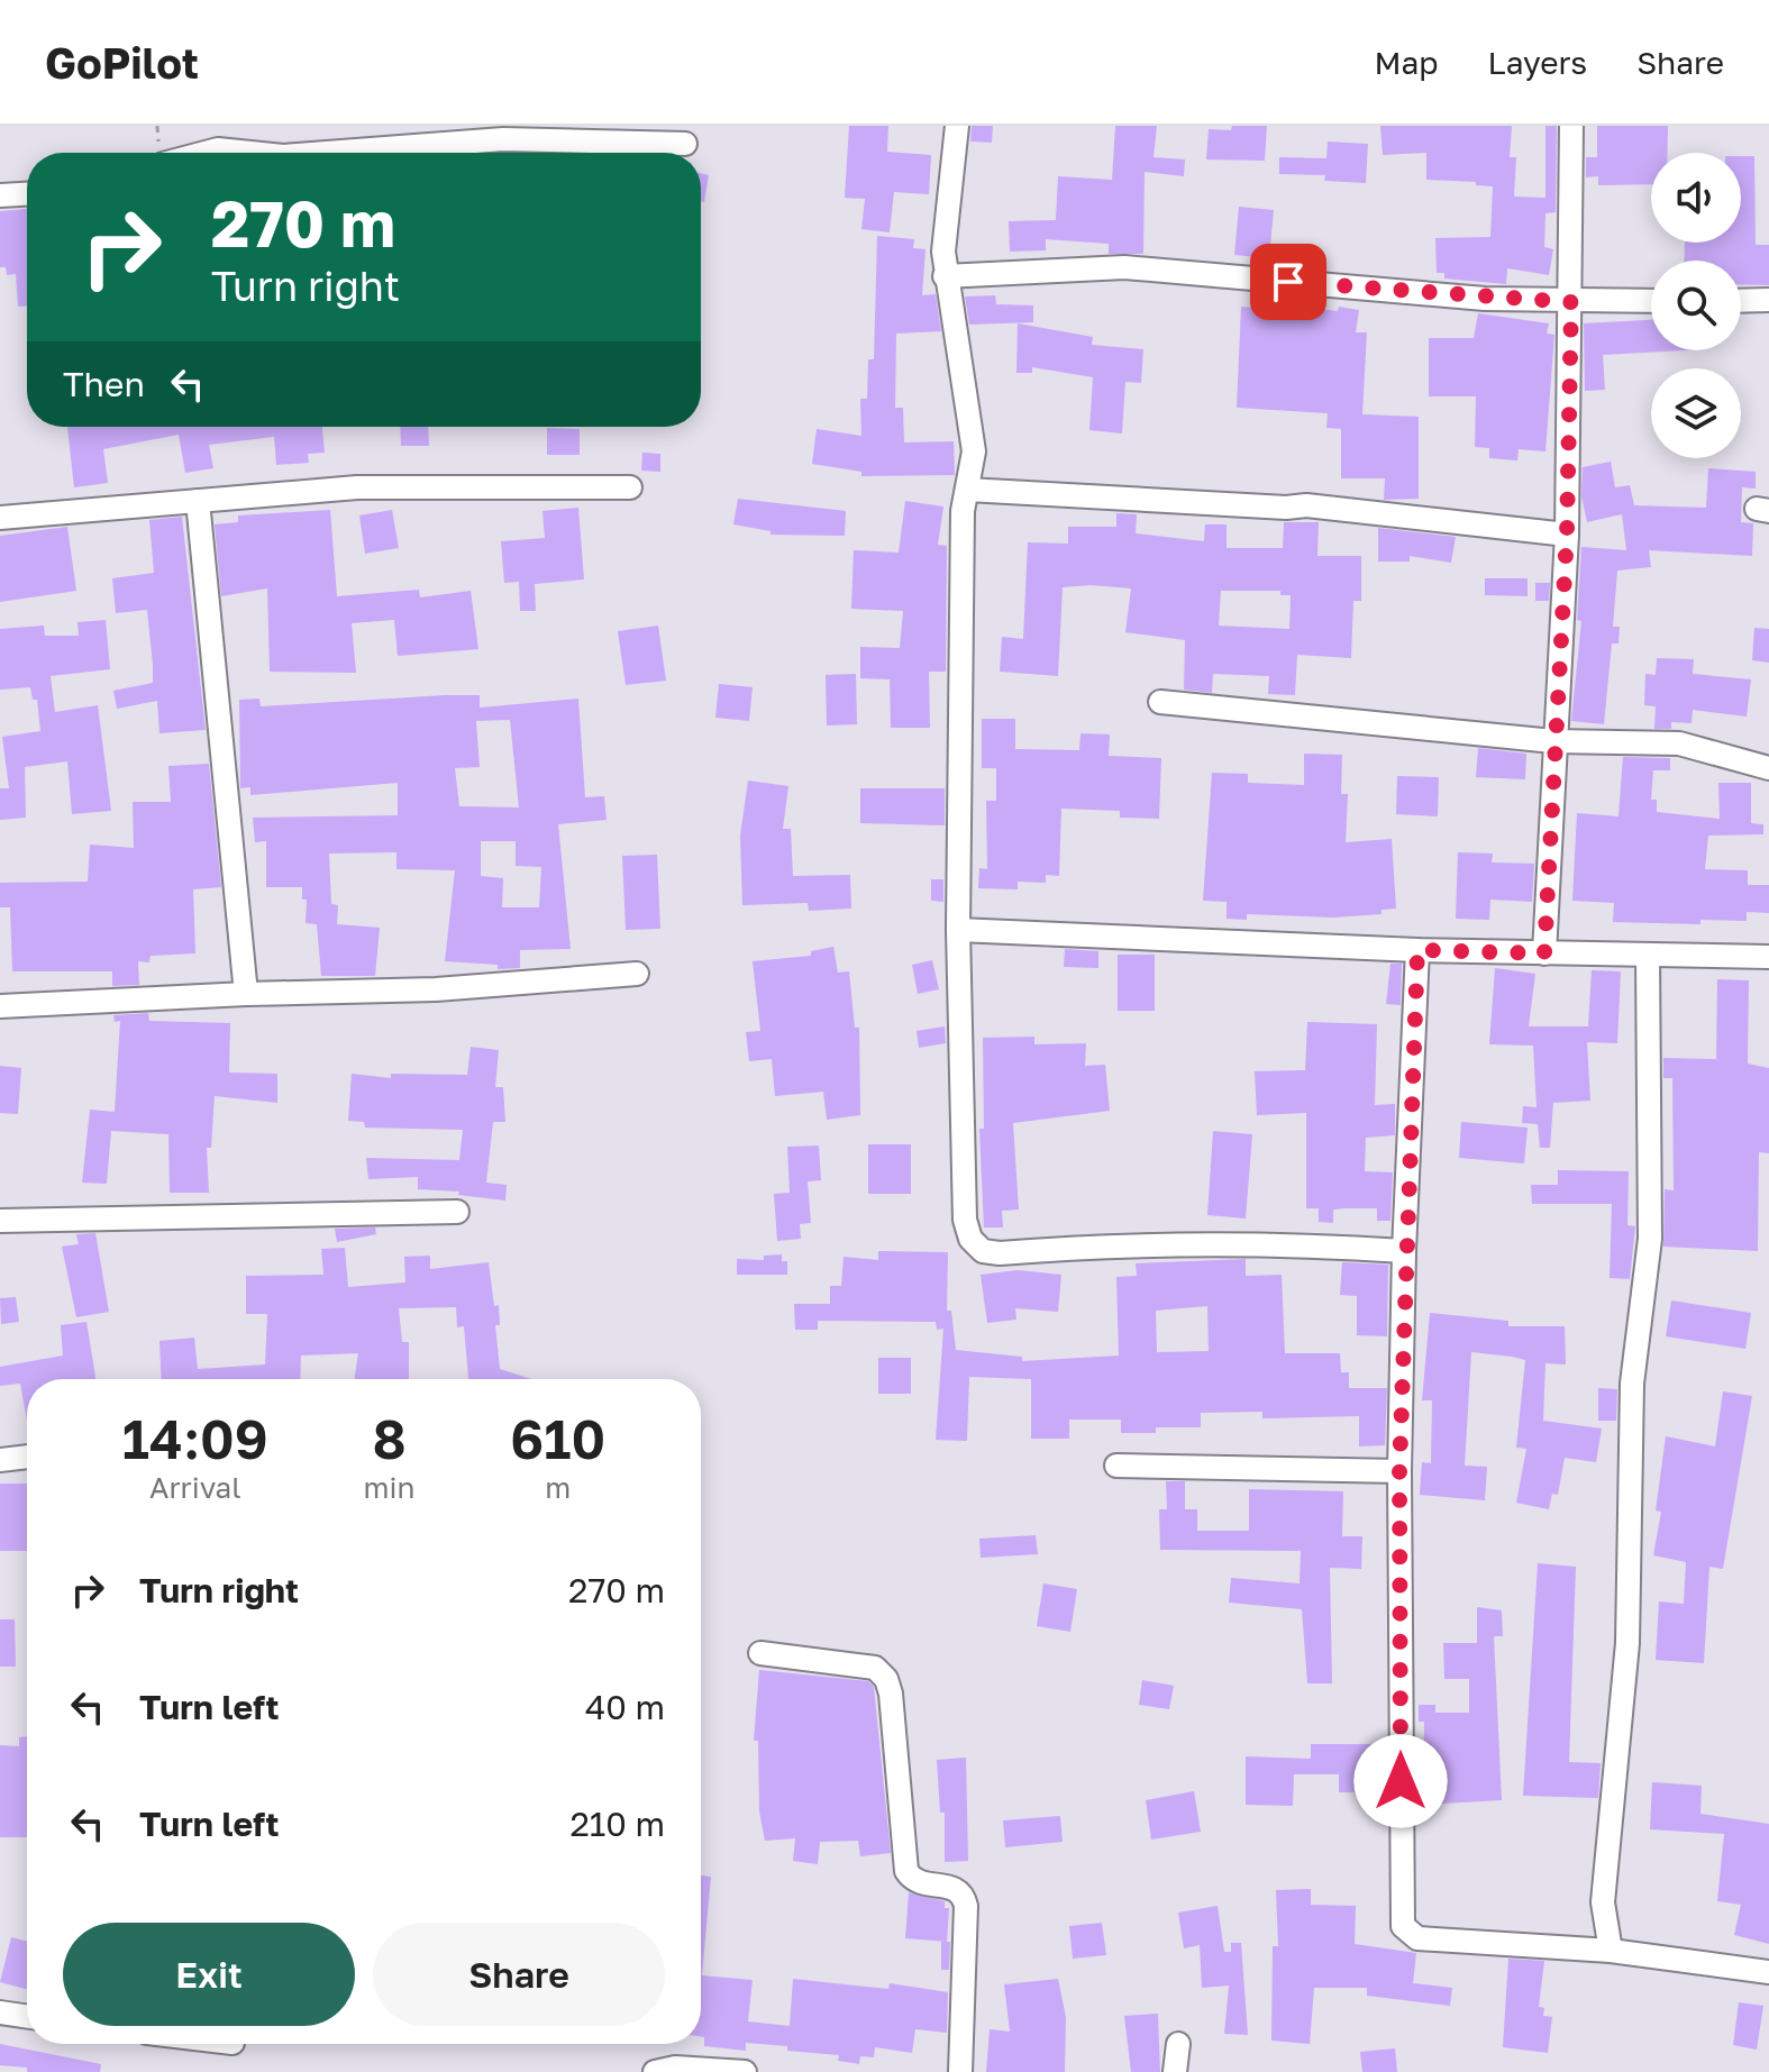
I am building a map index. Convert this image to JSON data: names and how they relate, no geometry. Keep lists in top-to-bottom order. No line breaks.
{"page":{"header":"GoPilot","nav":["Map","Layers","Share"],"turn":["270 m","Turn right"],"then":"Then","eta":["14:09","Arrival","8","min","610","m"],"list":[{"name":"Turn right","value":"270 m"},{"name":"Turn left","value":"40 m"},{"name":"Turn left","value":"210 m"}],"buttons":["Exit","Share"]}}
